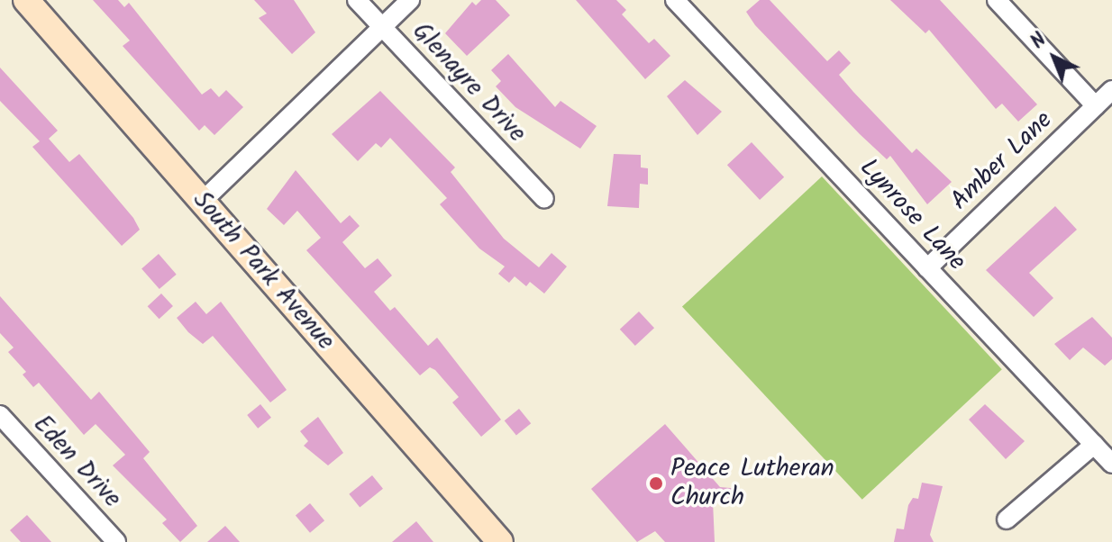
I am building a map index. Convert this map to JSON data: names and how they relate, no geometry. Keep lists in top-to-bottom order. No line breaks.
{"streets":{"main road":["South Park Avenue"],"street":["Glenayre Drive","Amber Lane","Lynrose Lane","Eden Drive"]},"crossings":[["Amber Lane","Lynrose Lane"]],"places":["Peace Lutheran Church"],"north":"top left"}
